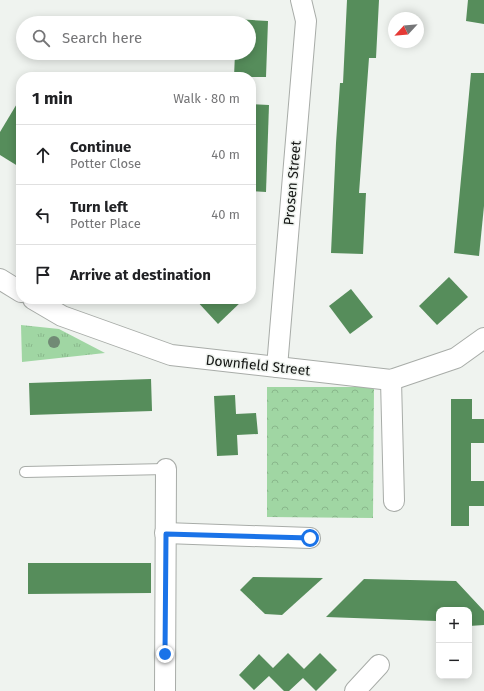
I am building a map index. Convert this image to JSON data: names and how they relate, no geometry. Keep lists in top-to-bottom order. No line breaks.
{"streets":{"street":["Prosen Street","Downfield Street"]},"crossings":[["Prosen Street","Downfield Street"]],"north":"bottom left","page":{"search":"Search here","heading":["1 min","Walk · 80 m"],"list":[["Continue","Potter Close","40 m"],["Turn left","Potter Place","40 m"],"Arrive at destination"],"map_buttons":["+","−"]}}
